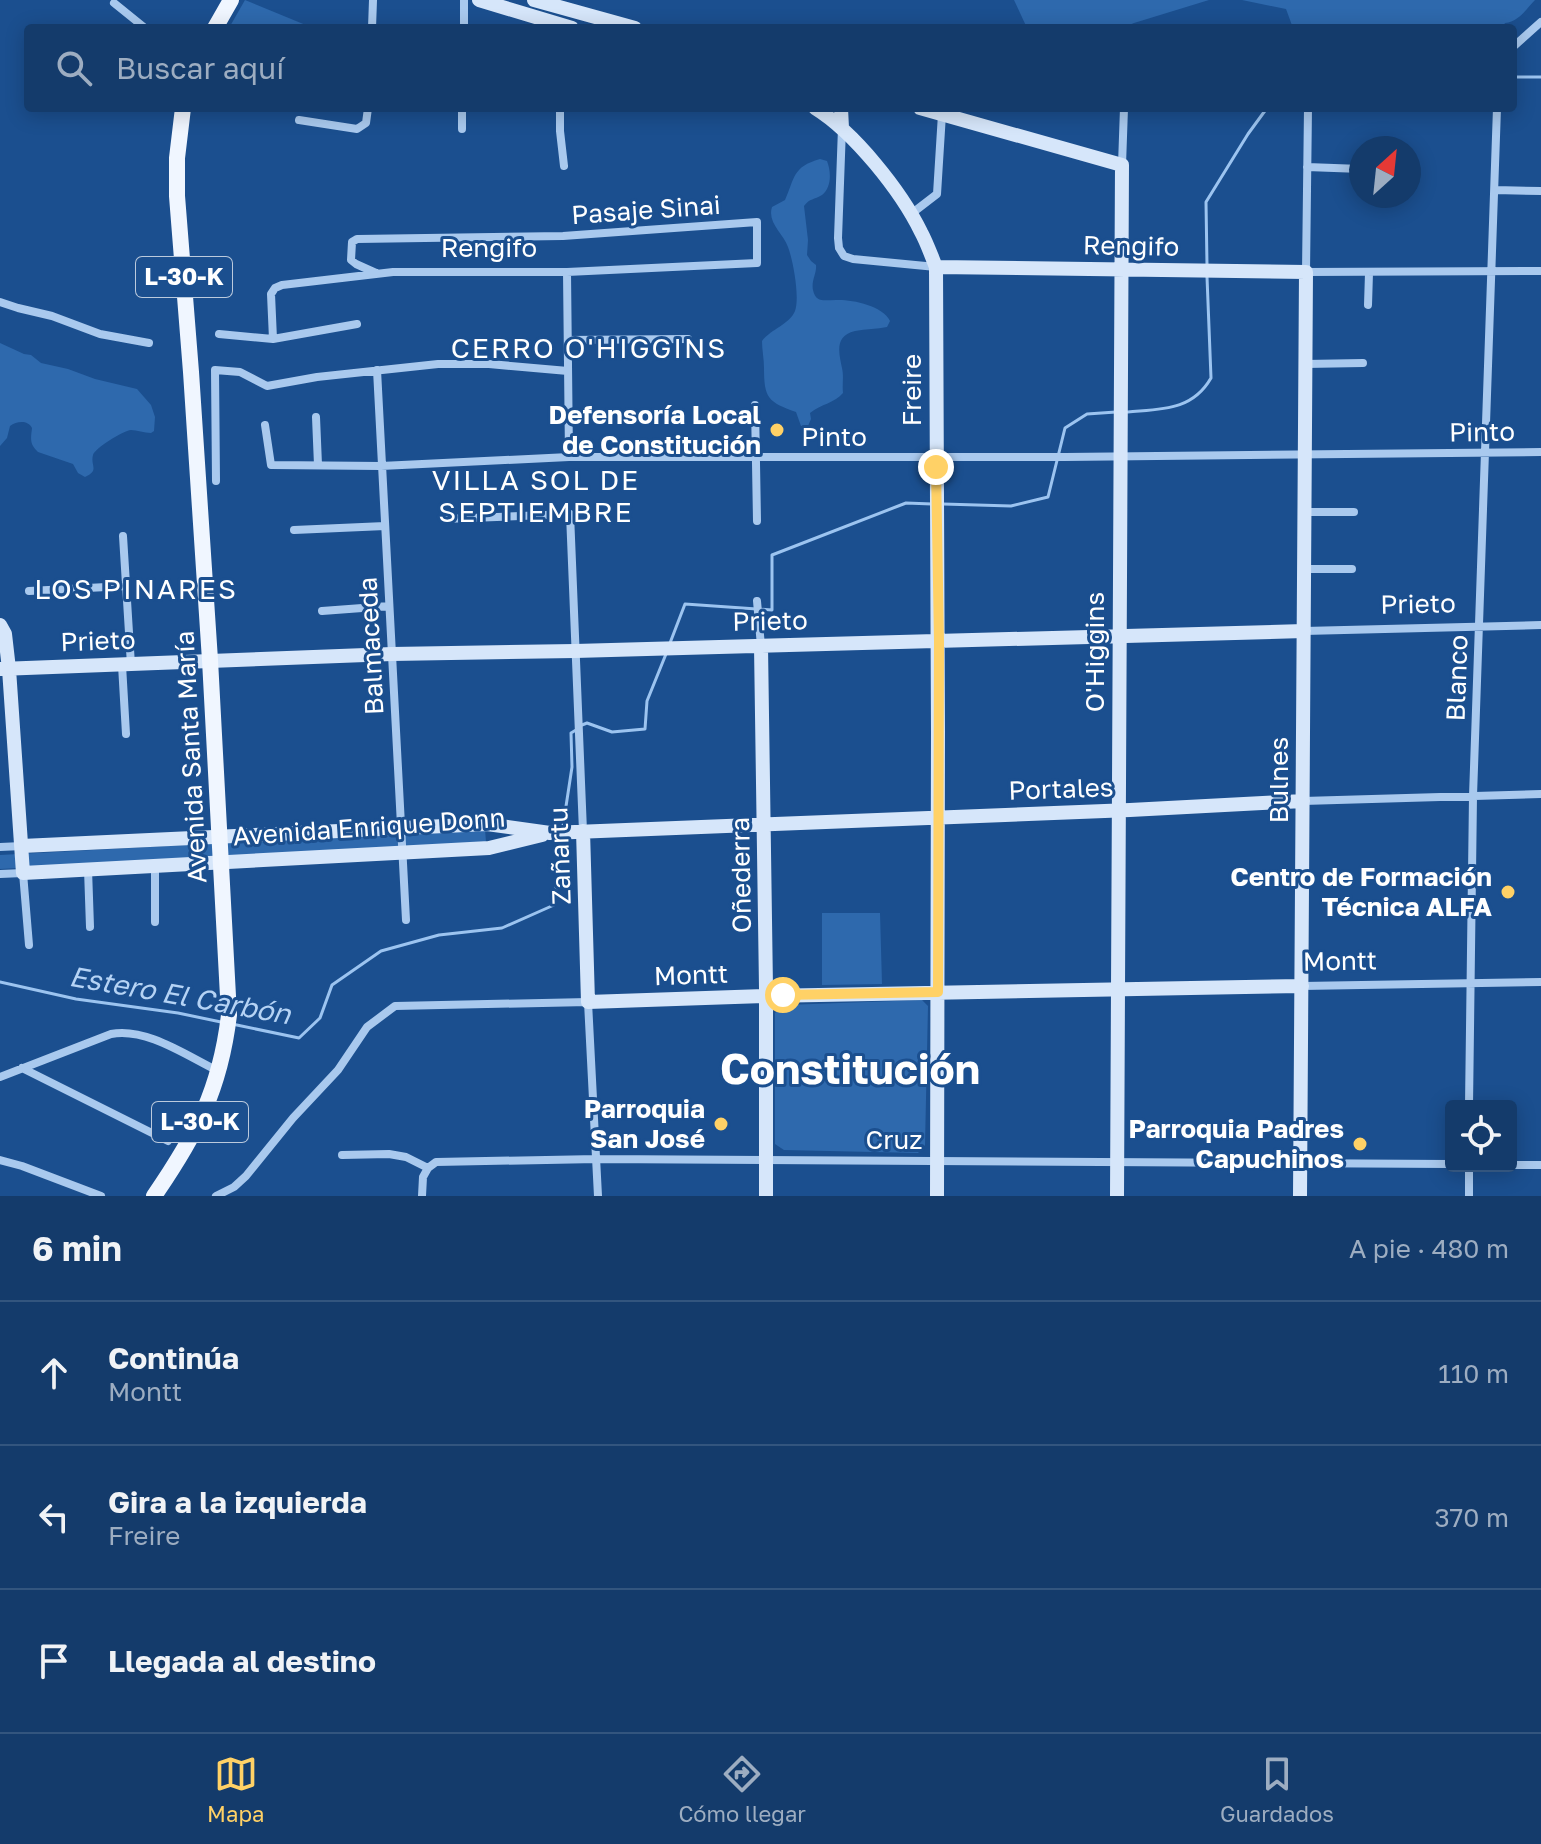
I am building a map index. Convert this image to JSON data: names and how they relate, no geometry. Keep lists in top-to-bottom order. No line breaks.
{"streets":{"main road":["L-30-K","Avenida Santa María"],"street":["Pasaje Sinai","Rengifo","Freire","Pinto","Prieto","Balmaceda","O'Higgins","Blanco","Bulnes","Portales","Avenida Enrique Donn","Zañartu","Oñederra","Montt","Cruz"]},"crossings":[["Pasaje Sinai","Rengifo"],["Rengifo","Freire"],["Rengifo","O'Higgins"],["Rengifo","Blanco"],["Rengifo","Bulnes"],["Freire","Pinto"],["Freire","Prieto"],["Freire","Portales"],["Freire","Montt"],["Freire","Cruz"],["Pinto","Balmaceda"],["Pinto","O'Higgins"],["Pinto","Blanco"],["Pinto","Bulnes"],["Prieto","Balmaceda"],["Prieto","O'Higgins"],["Prieto","Blanco"],["Prieto","Avenida Santa María"],["Prieto","Bulnes"],["Prieto","Zañartu"],["Prieto","Oñederra"],["Balmaceda","Avenida Enrique Donn"],["O'Higgins","Portales"],["O'Higgins","Montt"],["O'Higgins","Cruz"],["Blanco","Portales"],["Blanco","Montt"],["Avenida Santa María","Avenida Enrique Donn"],["Bulnes","Portales"],["Bulnes","Montt"],["Bulnes","Cruz"],["Portales","Avenida Enrique Donn"],["Portales","Zañartu"],["Portales","Oñederra"],["Avenida Enrique Donn","Zañartu"],["Zañartu","Montt"],["Zañartu","Cruz"],["Oñederra","Montt"],["Oñederra","Cruz"]],"districts":["CERRO O'HIGGINS","VILLA SOL DE SEPTIEMBRE","LOS PINARES","Constitución"],"water":["Estero El Carbón"],"places":["Defensoría Local de Constitución","Centro de Formación Técnica ALFA","Parroquia San José","Parroquia Padres Capuchinos"],"north":"top right","page":{"search":"Buscar aquí","heading":["6 min","A pie · 480 m"],"list":[["Continúa","Montt","110 m"],["Gira a la izquierda","Freire","370 m"],"Llegada al destino"],"nav":["Mapa","Cómo llegar","Guardados"]}}
